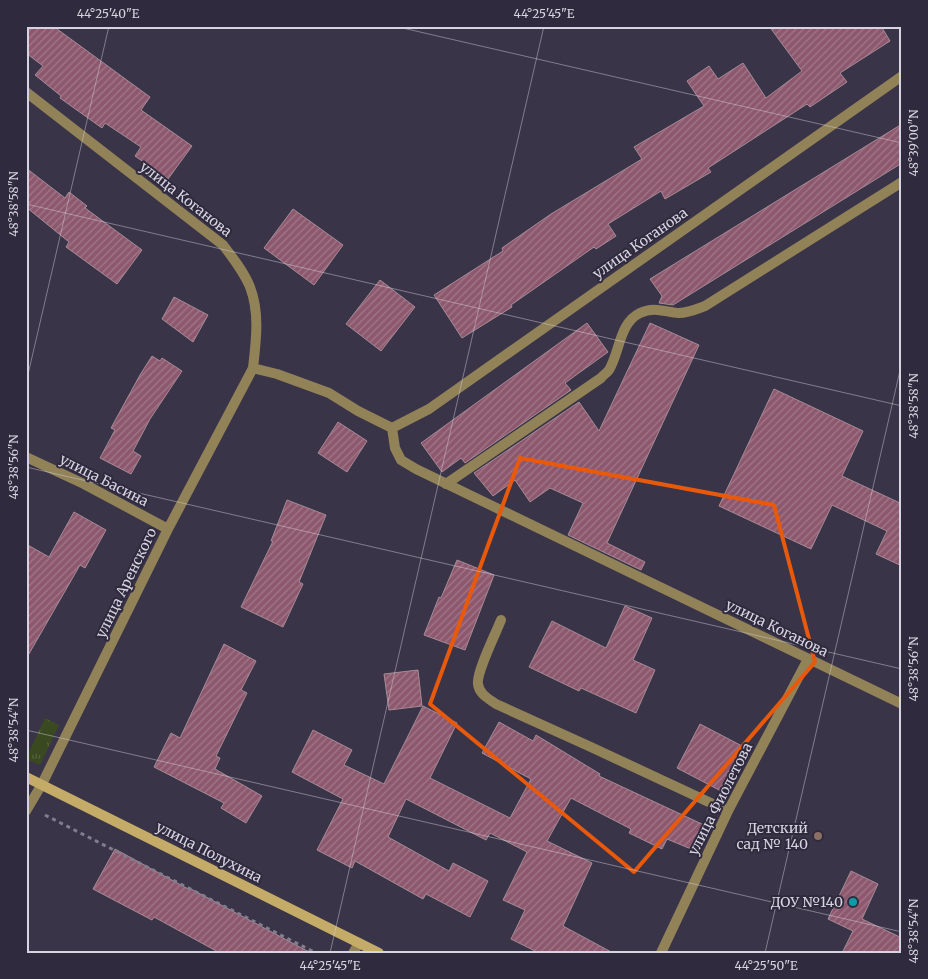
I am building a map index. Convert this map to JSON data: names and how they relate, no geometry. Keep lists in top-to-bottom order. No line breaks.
{"streets":{"main road":["улица Полухина"],"street":["улица Коганова","улица Басина","улица Аренского","улица Фиолетова"]},"crossings":[["улица Коганова","улица Аренского"],["улица Коганова","улица Фиолетова"],["улица Басина","улица Аренского"],["улица Аренского","улица Полухина"]],"places":["Детский сад № 140","ДОУ №140"],"coordinates":["44°25'40\"E","44°25'45\"E","48°39'00\"N","48°38'58\"N","48°38'56\"N","48°38'54\"N","44°25'50\"E"]}
